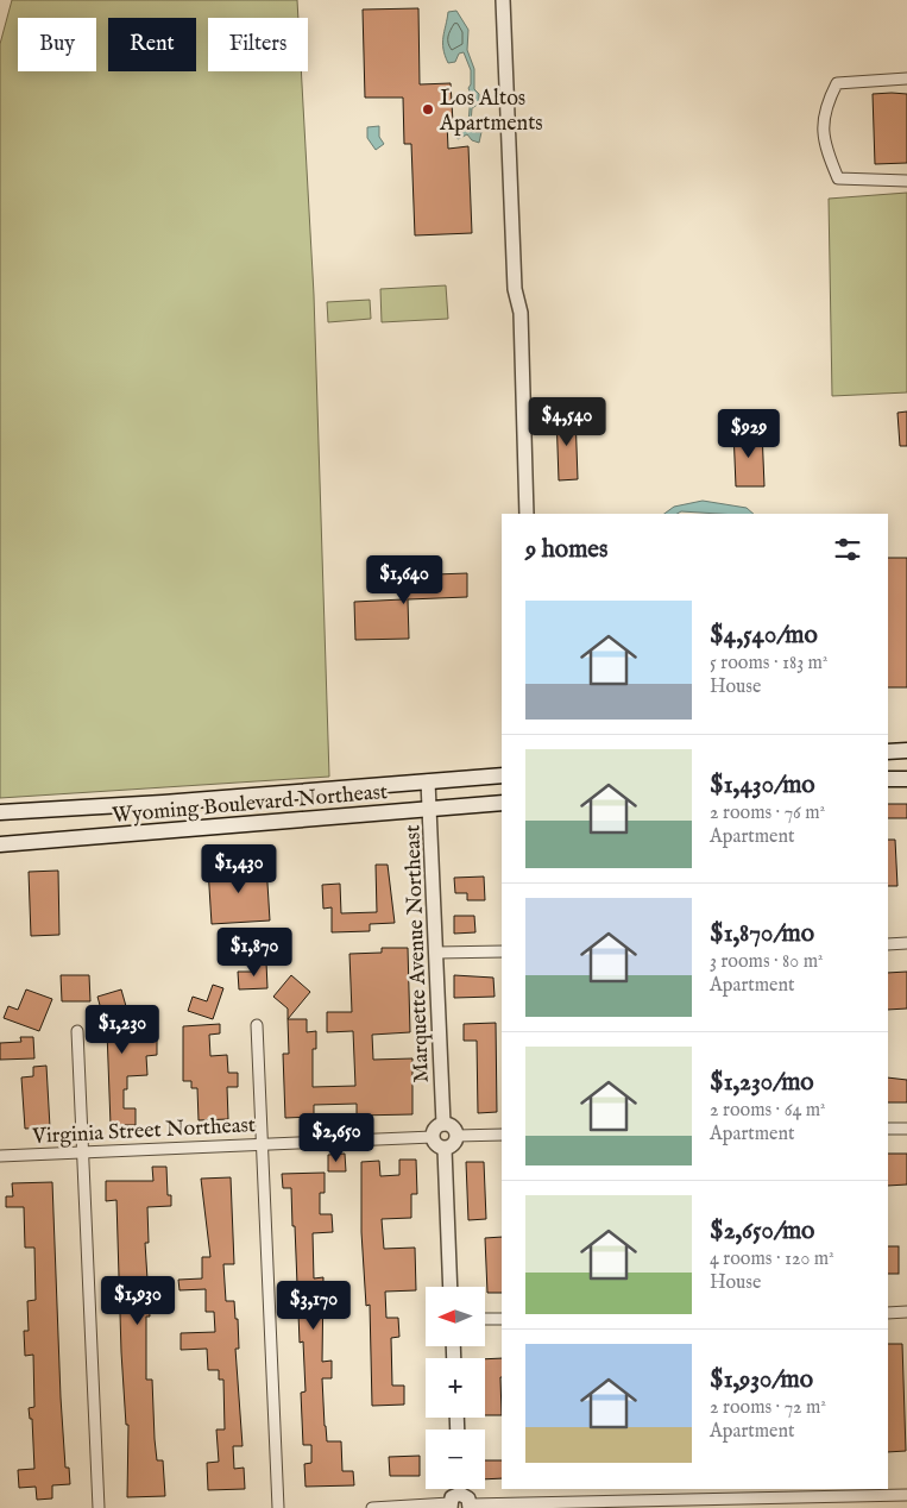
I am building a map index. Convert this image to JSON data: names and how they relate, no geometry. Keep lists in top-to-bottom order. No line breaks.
{"streets":{"main road":["Wyoming Boulevard Northeast"],"street":["Marquette Avenue Northeast","Virginia Street Northeast"]},"crossings":[["Wyoming Boulevard Northeast","Marquette Avenue Northeast"],["Marquette Avenue Northeast","Virginia Street Northeast"]],"places":["Los Altos Apartments"],"north":"left","page":{"chip":["Buy","Rent","Filters"],"price":["$4,540","$929","$1,640","$1,430","$1,870","$1,230","$2,650","$1,930","$3,170"],"heading":"9 homes","list":[{"name":"$4,540/mo","note":"5 rooms · 183 m² · House"},{"name":"$1,430/mo","note":"2 rooms · 76 m² · Apartment"},{"name":"$1,870/mo","note":"3 rooms · 80 m² · Apartment"},{"name":"$1,230/mo","note":"2 rooms · 64 m² · Apartment"},{"name":"$2,650/mo","note":"4 rooms · 120 m² · House"},{"name":"$1,930/mo","note":"2 rooms · 72 m² · Apartment"}],"map_buttons":["+","−"]}}
